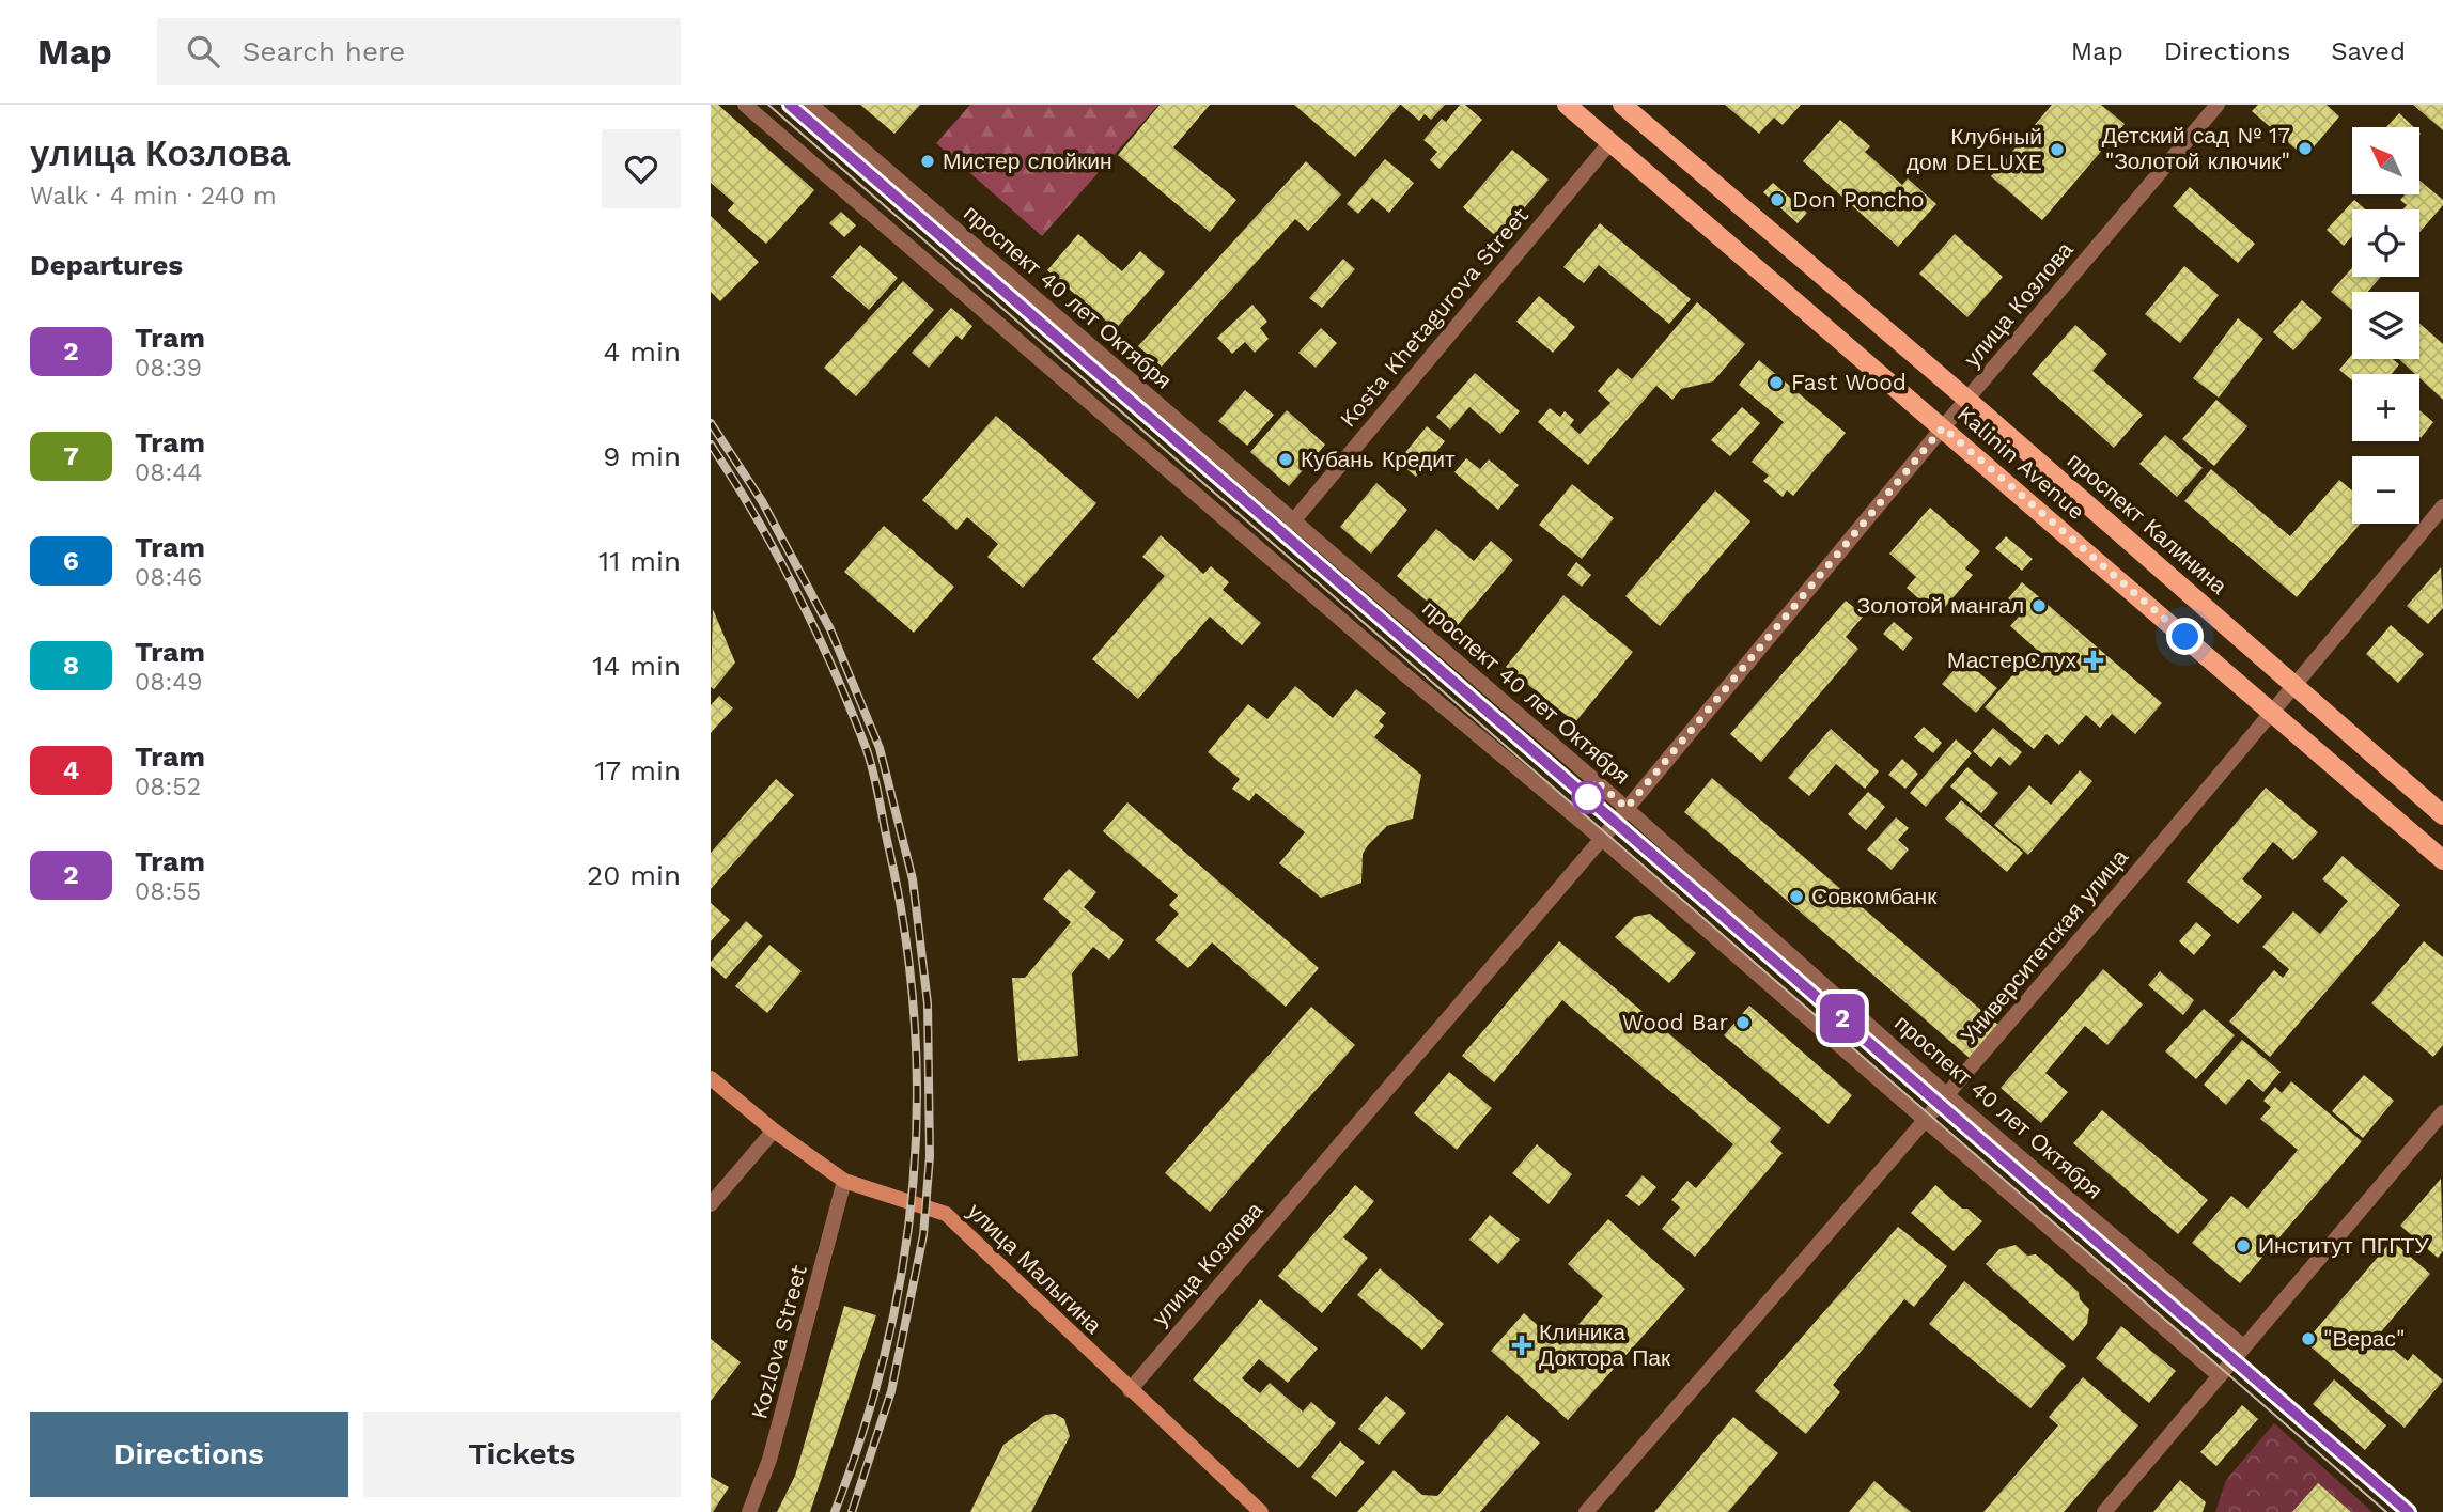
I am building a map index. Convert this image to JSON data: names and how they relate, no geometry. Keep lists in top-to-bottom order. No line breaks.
{"streets":{"main road":["Kalinin Avenue","проспект Калинина","улица Малыгина"],"street":["проспект 40 лет Октября","улица Козлова","Kosta Khetagurova Street","Университетская улица","Kozlova Street"]},"crossings":[["проспект 40 лет Октября","улица Козлова"],["проспект 40 лет Октября","Kosta Khetagurova Street"],["проспект 40 лет Октября","Университетская улица"],["улица Козлова","Kalinin Avenue"],["улица Козлова","проспект Калинина"],["улица Козлова","улица Малыгина"],["Kosta Khetagurova Street","Kalinin Avenue"],["Kalinin Avenue","проспект Калинина"],["Kalinin Avenue","Университетская улица"],["проспект Калинина","Университетская улица"],["улица Малыгина","Kozlova Street"]],"places":{"other":["Детский сад № 17 \"Золотой ключик\"","Клубный дом DELUXE","Мистер слойкин","Don Poncho","Fast Wood","Кубань Кредит","Золотой мангал","Совкомбанк","Wood Bar","Институт ПГГТУ","\"Верас\""],"health":["МастерСлух","Клиника Доктора Пак"]},"lines":["tram line 2"],"north":"top left","page":{"header":"Map","search":"Search here","nav":["Map","Directions","Saved"],"heading":[["улица Козлова","Walk · 4 min · 240 m"],"Departures"],"on_map":"2","map_buttons":["+","−"],"list":[{"mark":"2","name":"Tram","note":"08:39","value":"4 min"},{"mark":"7","name":"Tram","note":"08:44","value":"9 min"},{"mark":"6","name":"Tram","note":"08:46","value":"11 min"},{"mark":"8","name":"Tram","note":"08:49","value":"14 min"},{"mark":"4","name":"Tram","note":"08:52","value":"17 min"},{"mark":"2","name":"Tram","note":"08:55","value":"20 min"}],"buttons":["Directions","Tickets"]}}
